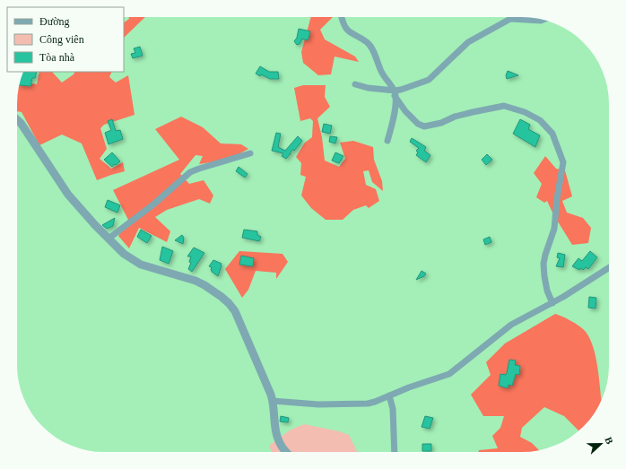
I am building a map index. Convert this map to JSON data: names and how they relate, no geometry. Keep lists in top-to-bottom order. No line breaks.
{"legend":["Đường","Công viên","Tòa nhà"],"north":"right"}
